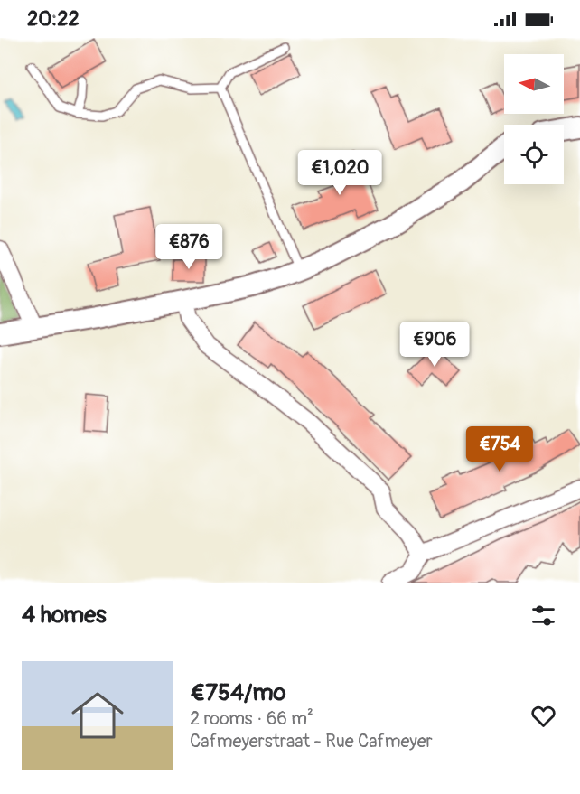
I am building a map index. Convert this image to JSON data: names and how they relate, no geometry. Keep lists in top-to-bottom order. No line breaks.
{"north":"left","page":{"status":"20:22","price":["€1,020","€876","€906","€754"],"heading":"4 homes","list":[{"name":"€754/mo","note":"2 rooms · 66 m² · Cafmeyerstraat - Rue Cafmeyer"}]}}
